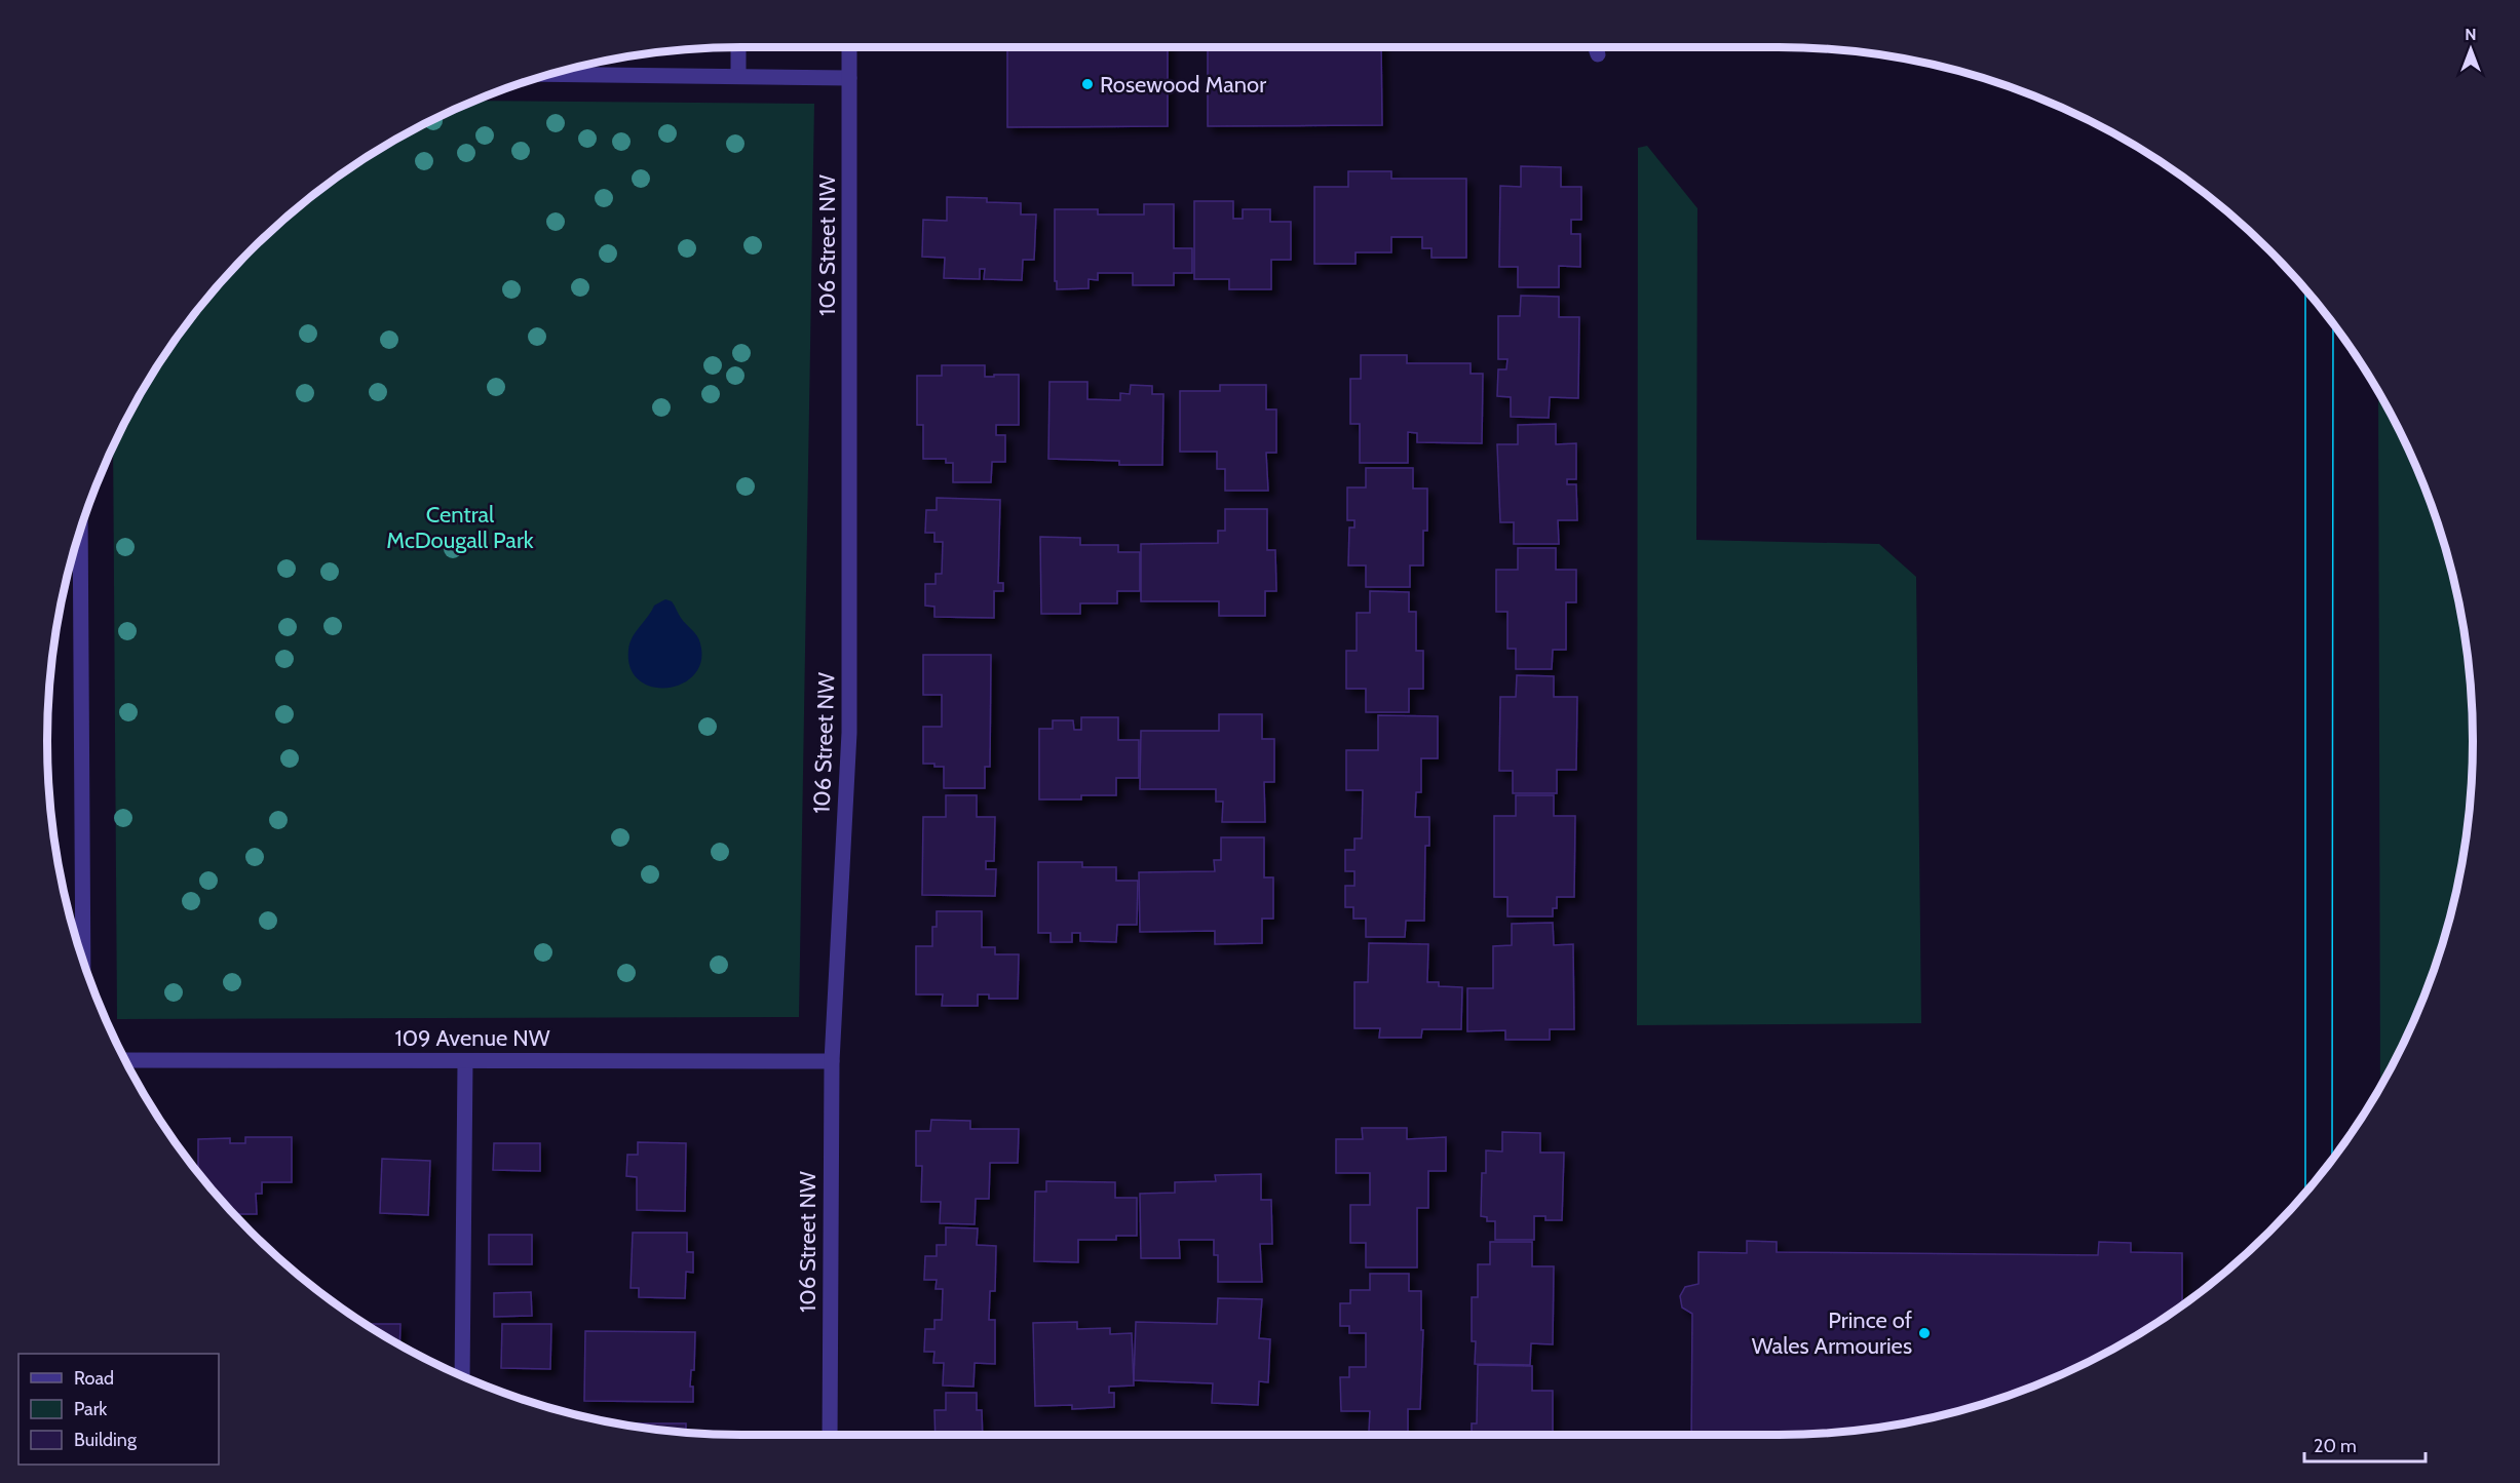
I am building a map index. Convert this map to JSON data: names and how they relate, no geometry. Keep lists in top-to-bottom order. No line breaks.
{"streets":{"street":["106 Street NW","109 Avenue NW"]},"crossings":[["106 Street NW","109 Avenue NW"]],"parks":["Central McDougall Park"],"places":["Rosewood Manor","Prince of Wales Armouries"],"legend":["Road","Park","Building"],"scale_bar":"20 m","north":"top"}
